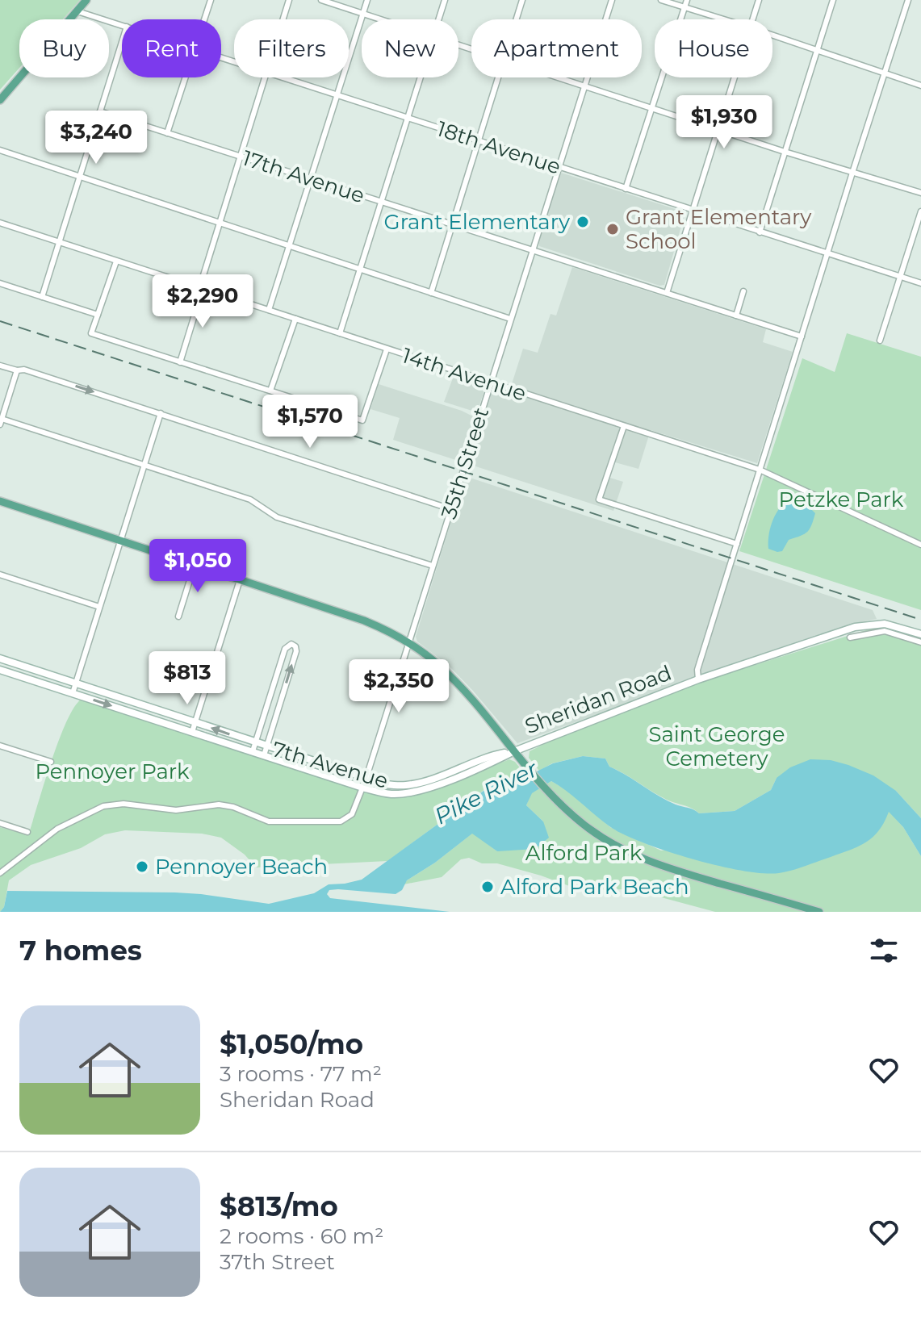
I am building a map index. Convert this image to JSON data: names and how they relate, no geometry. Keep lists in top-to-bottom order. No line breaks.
{"streets":{"main road":["Sheridan Road"],"street":["18th Avenue","17th Avenue","14th Avenue","35th Street","7th Avenue"]},"crossings":[["18th Avenue","35th Street"],["17th Avenue","35th Street"],["14th Avenue","35th Street"],["35th Street","Sheridan Road"],["35th Street","7th Avenue"],["Sheridan Road","7th Avenue"]],"water":["Pike River"],"parks":["Petzke Park","Saint George Cemetery","Pennoyer Park","Alford Park"],"places":["Grant Elementary","Grant Elementary School","Pennoyer Beach","Alford Park Beach"],"page":{"chip":["Buy","Rent","Filters","New","Apartment","House"],"price":["$1,930","$3,240","$2,290","$1,570","$1,050","$813","$2,350"],"heading":"7 homes","list":[{"name":"$1,050/mo","note":"3 rooms · 77 m² · Sheridan Road"},{"name":"$813/mo","note":"2 rooms · 60 m² · 37th Street"}]}}
